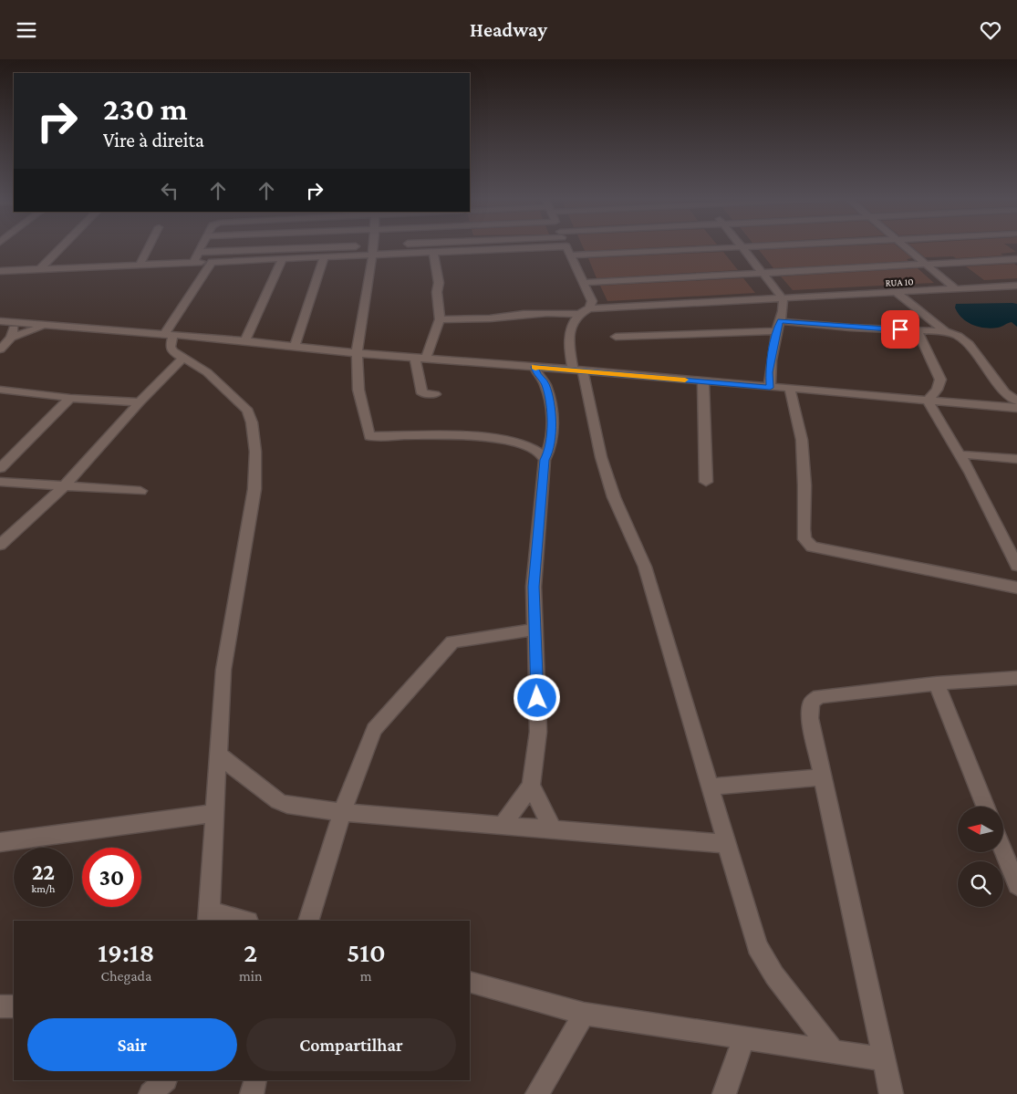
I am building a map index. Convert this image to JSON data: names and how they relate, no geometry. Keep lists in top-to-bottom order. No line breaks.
{"streets":{"street":["RUA 10"]},"north":"left","page":{"header":"Headway","turn":["230 m","Vire à direita"],"speed":"22 km/h","limit":"30","eta":["19:18","Chegada","2","min","510","m"],"buttons":["Sair","Compartilhar"]}}
